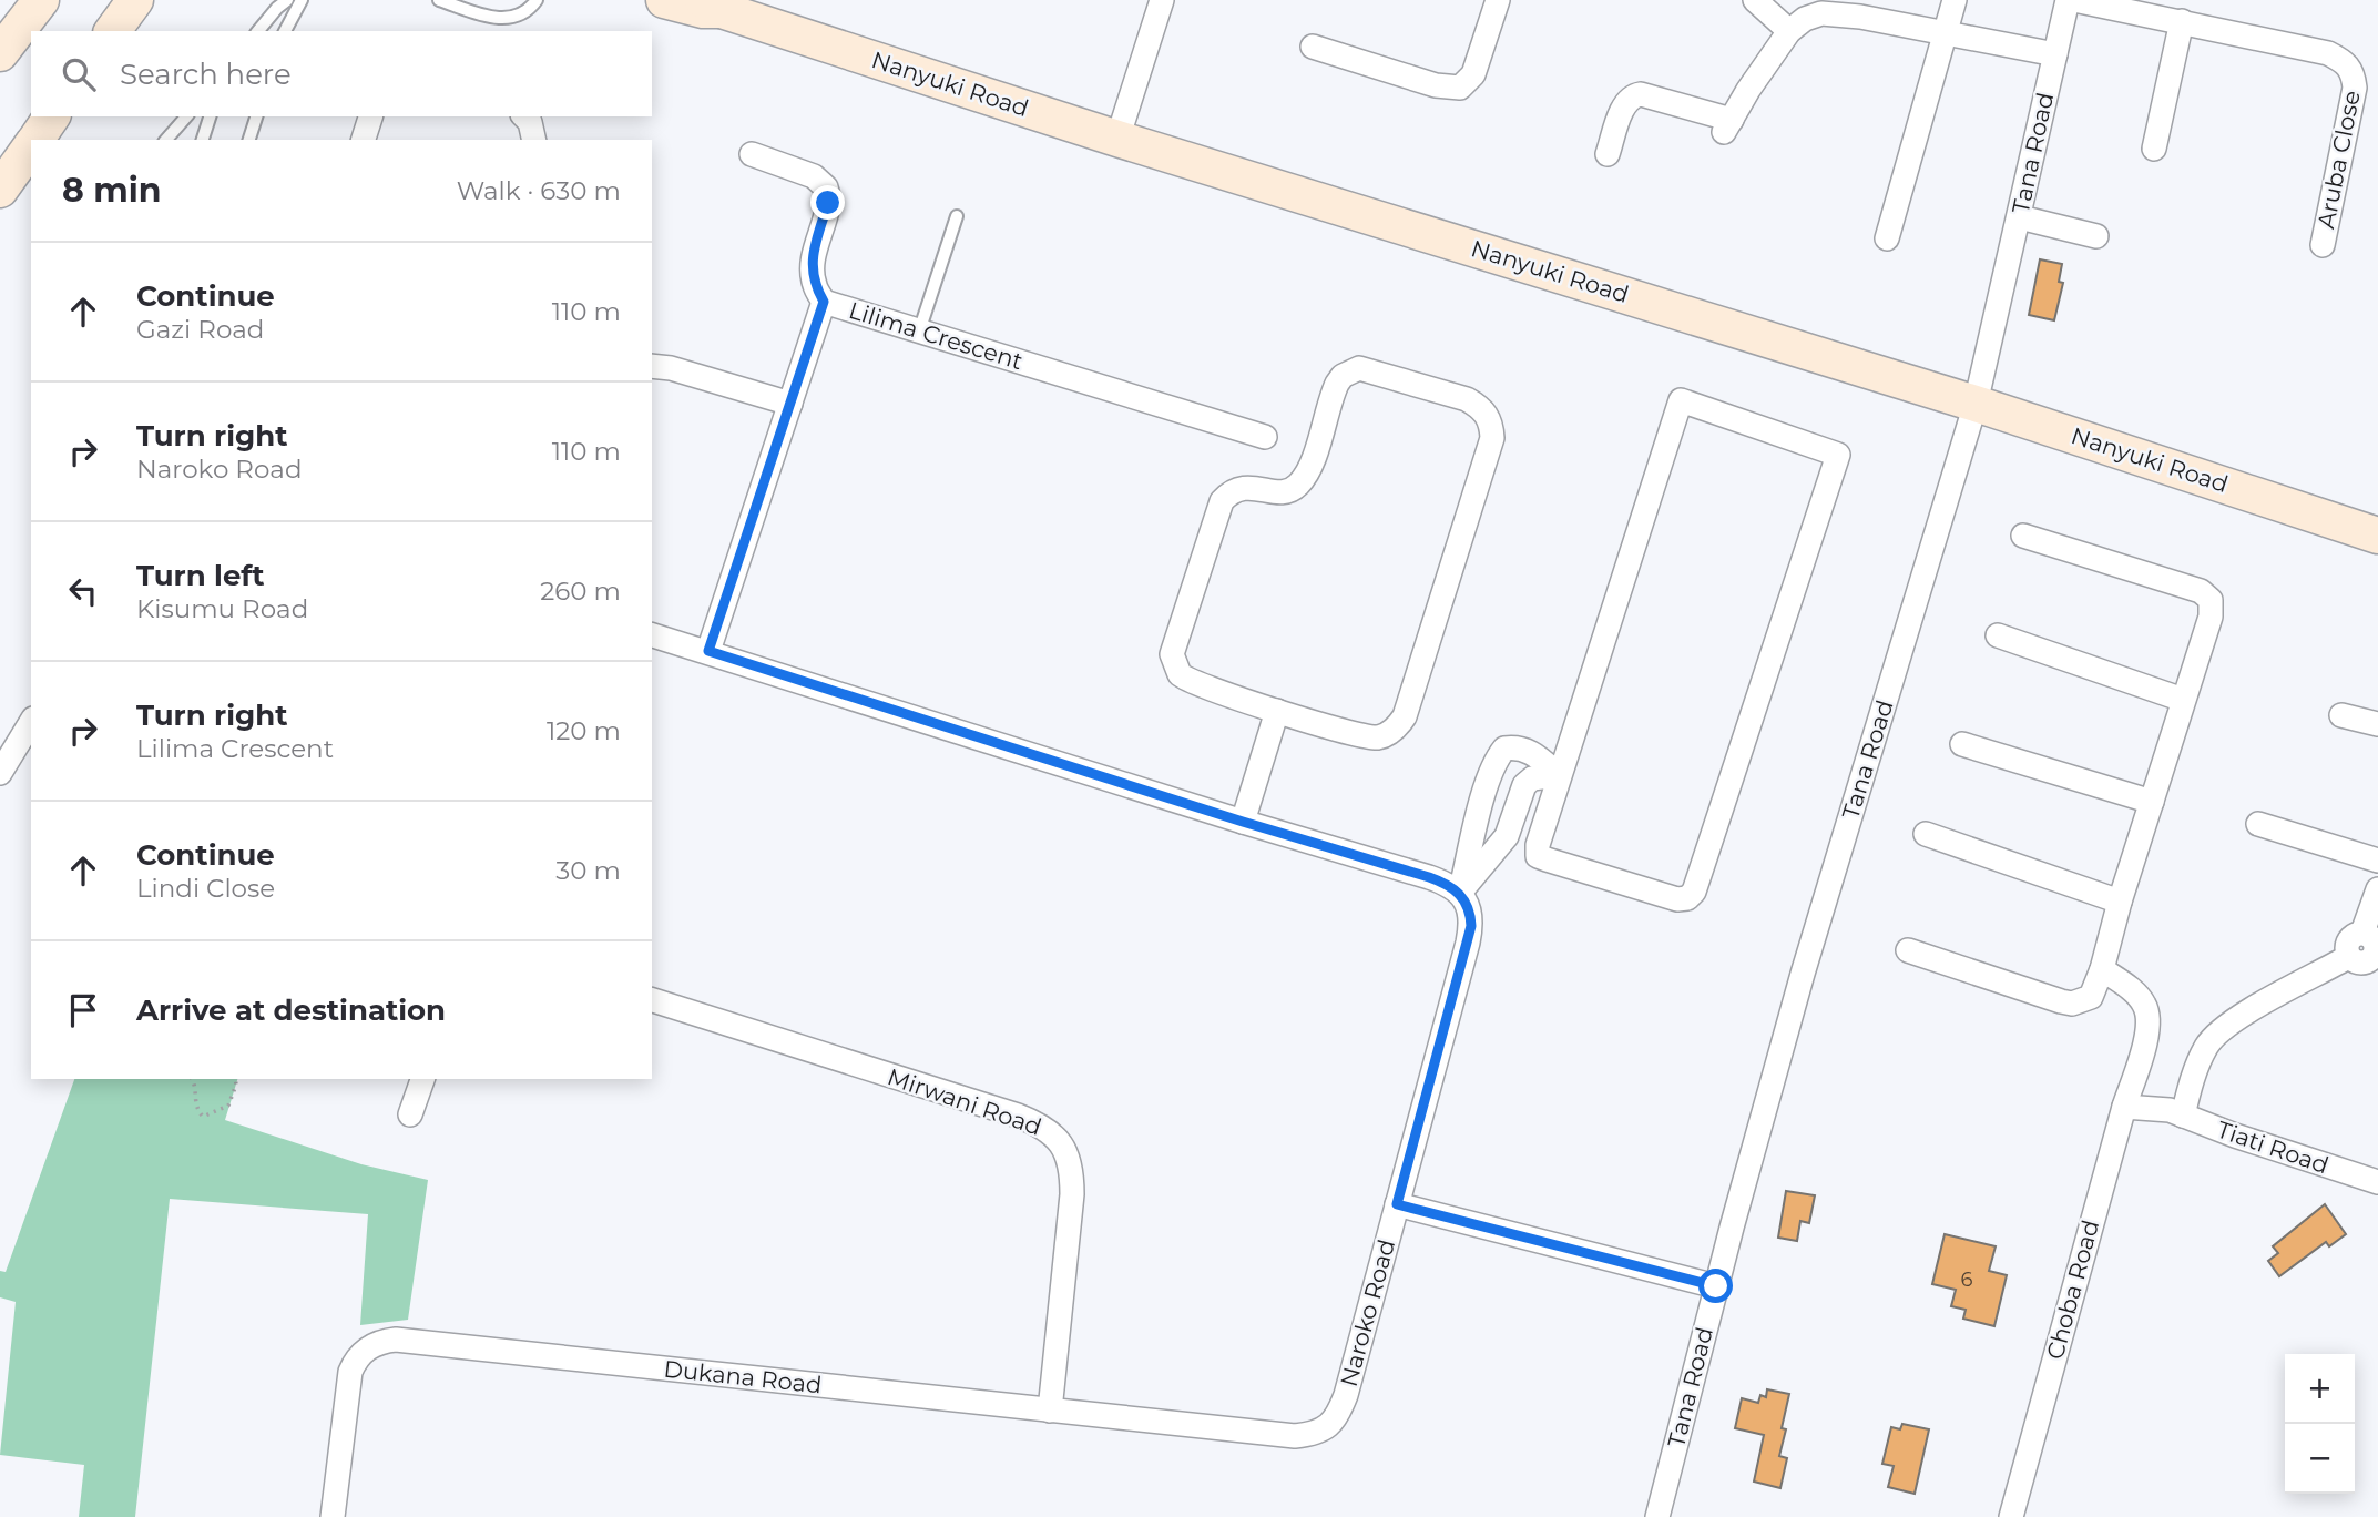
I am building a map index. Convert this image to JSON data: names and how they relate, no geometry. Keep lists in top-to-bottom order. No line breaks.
{"streets":{"street":["Nanyuki Road","Tana Road","Aruba Close","Lilima Crescent","Mirwani Road","Tiati Road","Choba Road","Naroko Road","Dukana Road"]},"crossings":[["Nanyuki Road","Tana Road"],["Mirwani Road","Dukana Road"],["Naroko Road","Dukana Road"]],"house_numbers":["6"],"page":{"search":"Search here","heading":["8 min","Walk · 630 m"],"list":[["Continue","Gazi Road","110 m"],["Turn right","Naroko Road","110 m"],["Turn left","Kisumu Road","260 m"],["Turn right","Lilima Crescent","120 m"],["Continue","Lindi Close","30 m"],"Arrive at destination"],"map_buttons":["+","−"]}}
